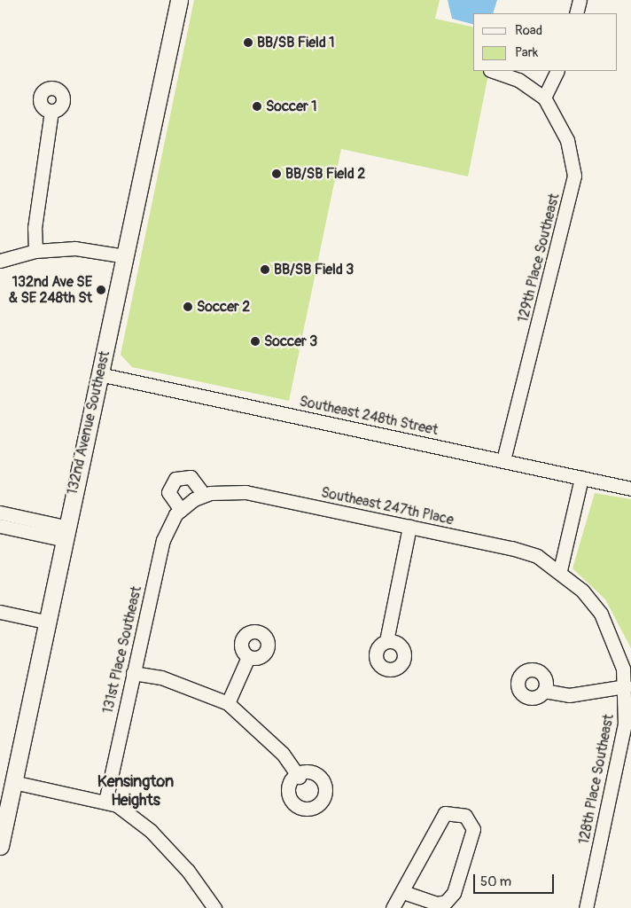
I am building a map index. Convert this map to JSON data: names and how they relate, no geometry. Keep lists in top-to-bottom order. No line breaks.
{"streets":{"main road":["132nd Avenue Southeast"],"street":["129th Place Southeast","Southeast 248th Street","Southeast 247th Place","131st Place Southeast","128th Place Southeast"]},"crossings":[["129th Place Southeast","Southeast 248th Street"],["Southeast 248th Street","132nd Avenue Southeast"],["Southeast 247th Place","131st Place Southeast"],["Southeast 247th Place","128th Place Southeast"]],"districts":["Kensington Heights"],"places":["BB/SB Field 1","Soccer 1","BB/SB Field 2","BB/SB Field 3","132nd Ave SE & SE 248th St","Soccer 2","Soccer 3"],"legend":["Road","Park"],"scale_bar":"50 m"}
